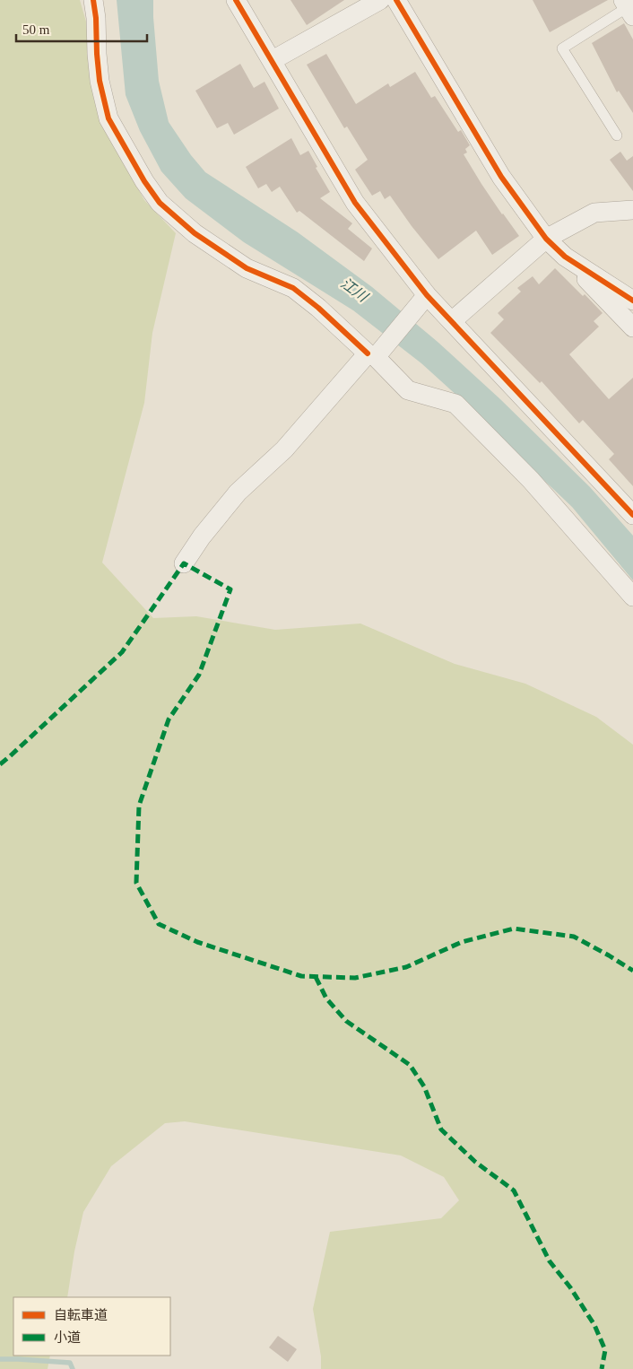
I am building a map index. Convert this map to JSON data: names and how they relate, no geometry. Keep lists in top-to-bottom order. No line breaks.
{"water":["江川"],"legend":["自転車道","小道"],"scale_bar":"50 m"}
